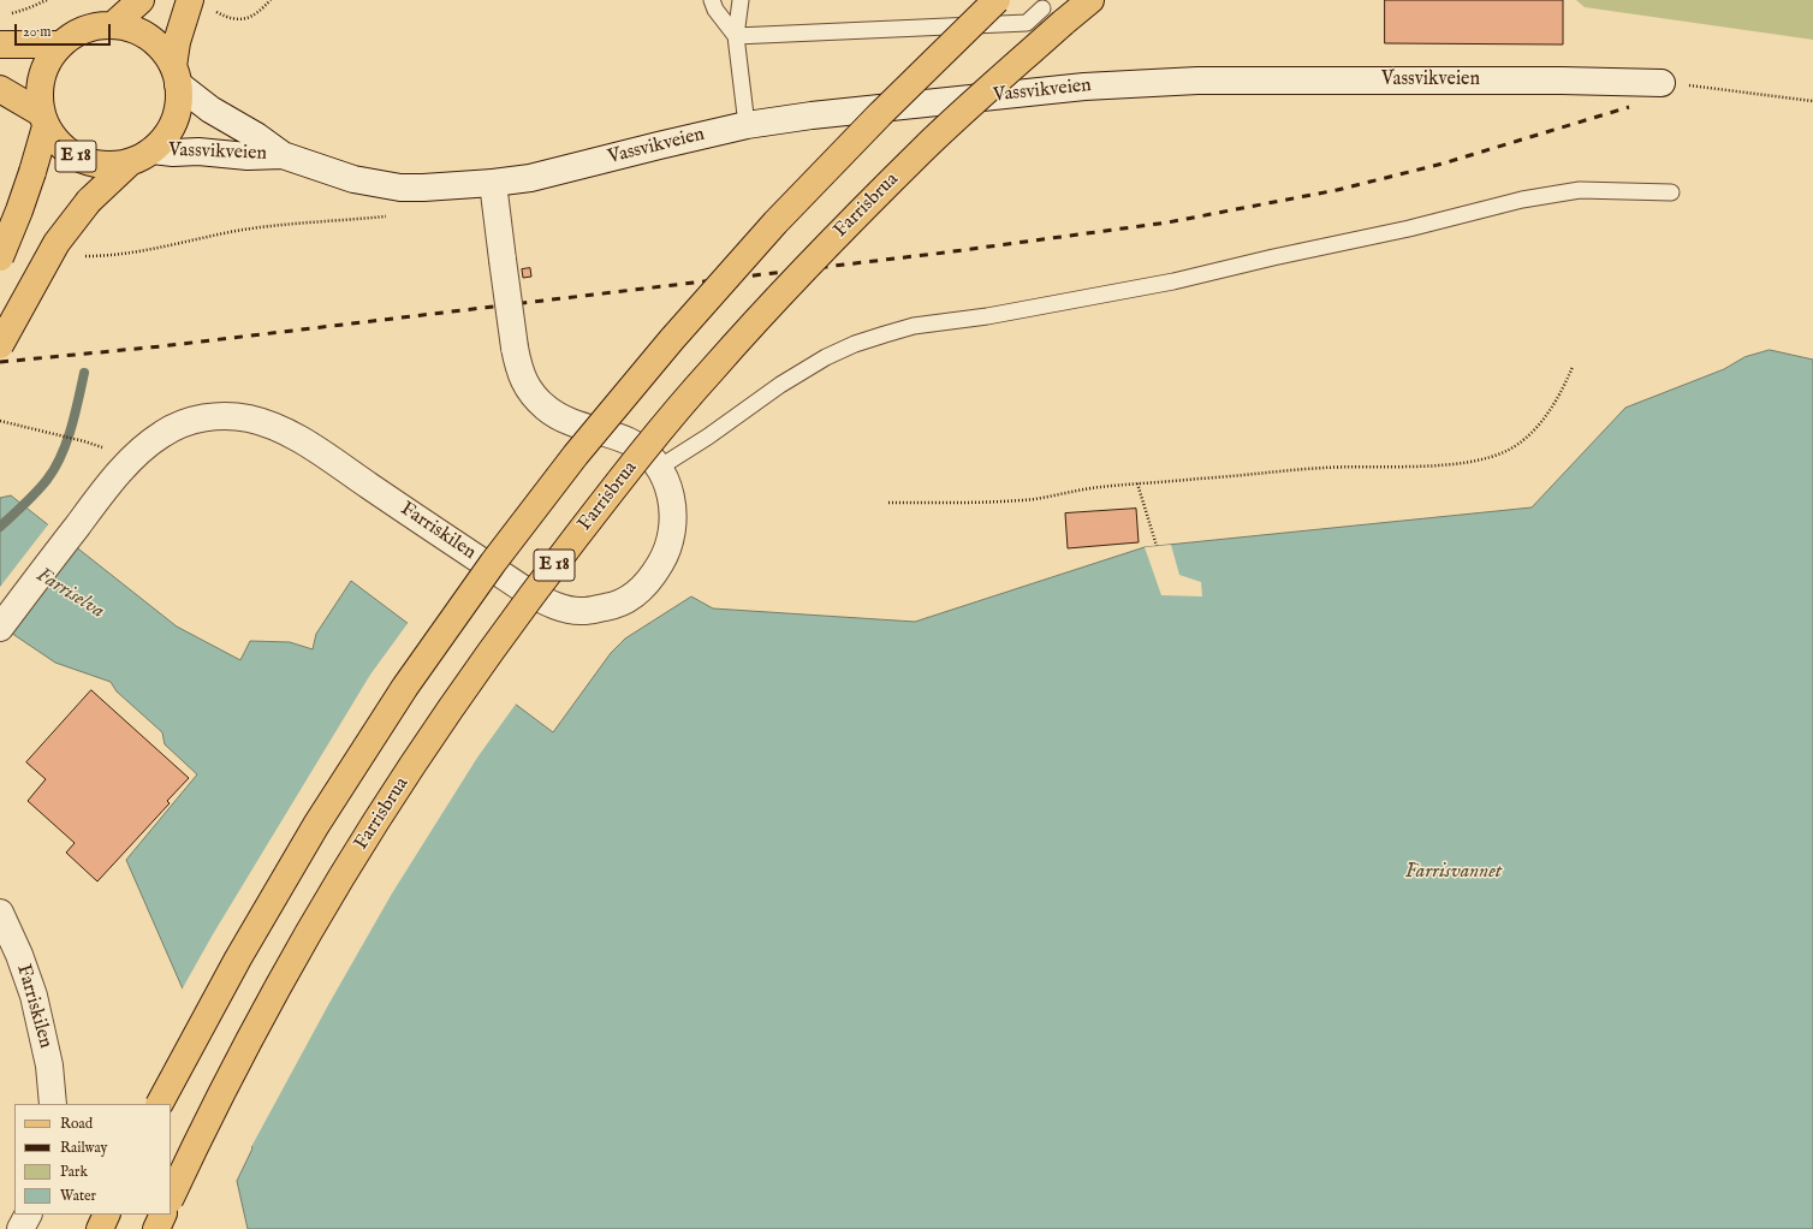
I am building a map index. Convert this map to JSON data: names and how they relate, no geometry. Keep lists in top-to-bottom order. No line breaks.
{"streets":{"main road":["E 18","Farrisbrua"],"street":["Vassvikveien","Farriskilen"]},"crossings":[["Vassvikveien","E 18"],["Vassvikveien","Farriskilen"],["E 18","Farrisbrua"]],"water":["Farriselva","Farrisvannet"],"legend":["Road","Railway","Park","Water"],"scale_bar":"20 m"}
